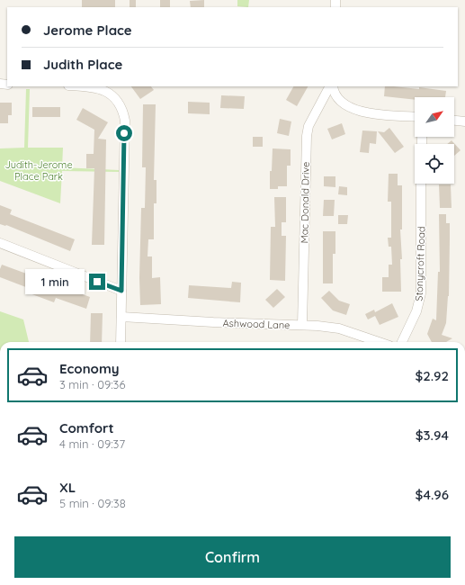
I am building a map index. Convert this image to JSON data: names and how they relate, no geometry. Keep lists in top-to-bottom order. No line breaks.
{"streets":{"street":["Mac Donald Drive","Stonycroft Road","Ashwood Lane"]},"crossings":[["Mac Donald Drive","Ashwood Lane"]],"parks":["Judith-Jerome Place Park"],"north":"top right","page":{"banner":["Jerome Place","Judith Place"],"bubble":"1 min","list":[{"name":"Economy","note":"3 min · 09:36","value":"$2.92"},{"name":"Comfort","note":"4 min · 09:37","value":"$3.94"},{"name":"XL","note":"5 min · 09:38","value":"$4.96"}],"buttons":"Confirm"}}
